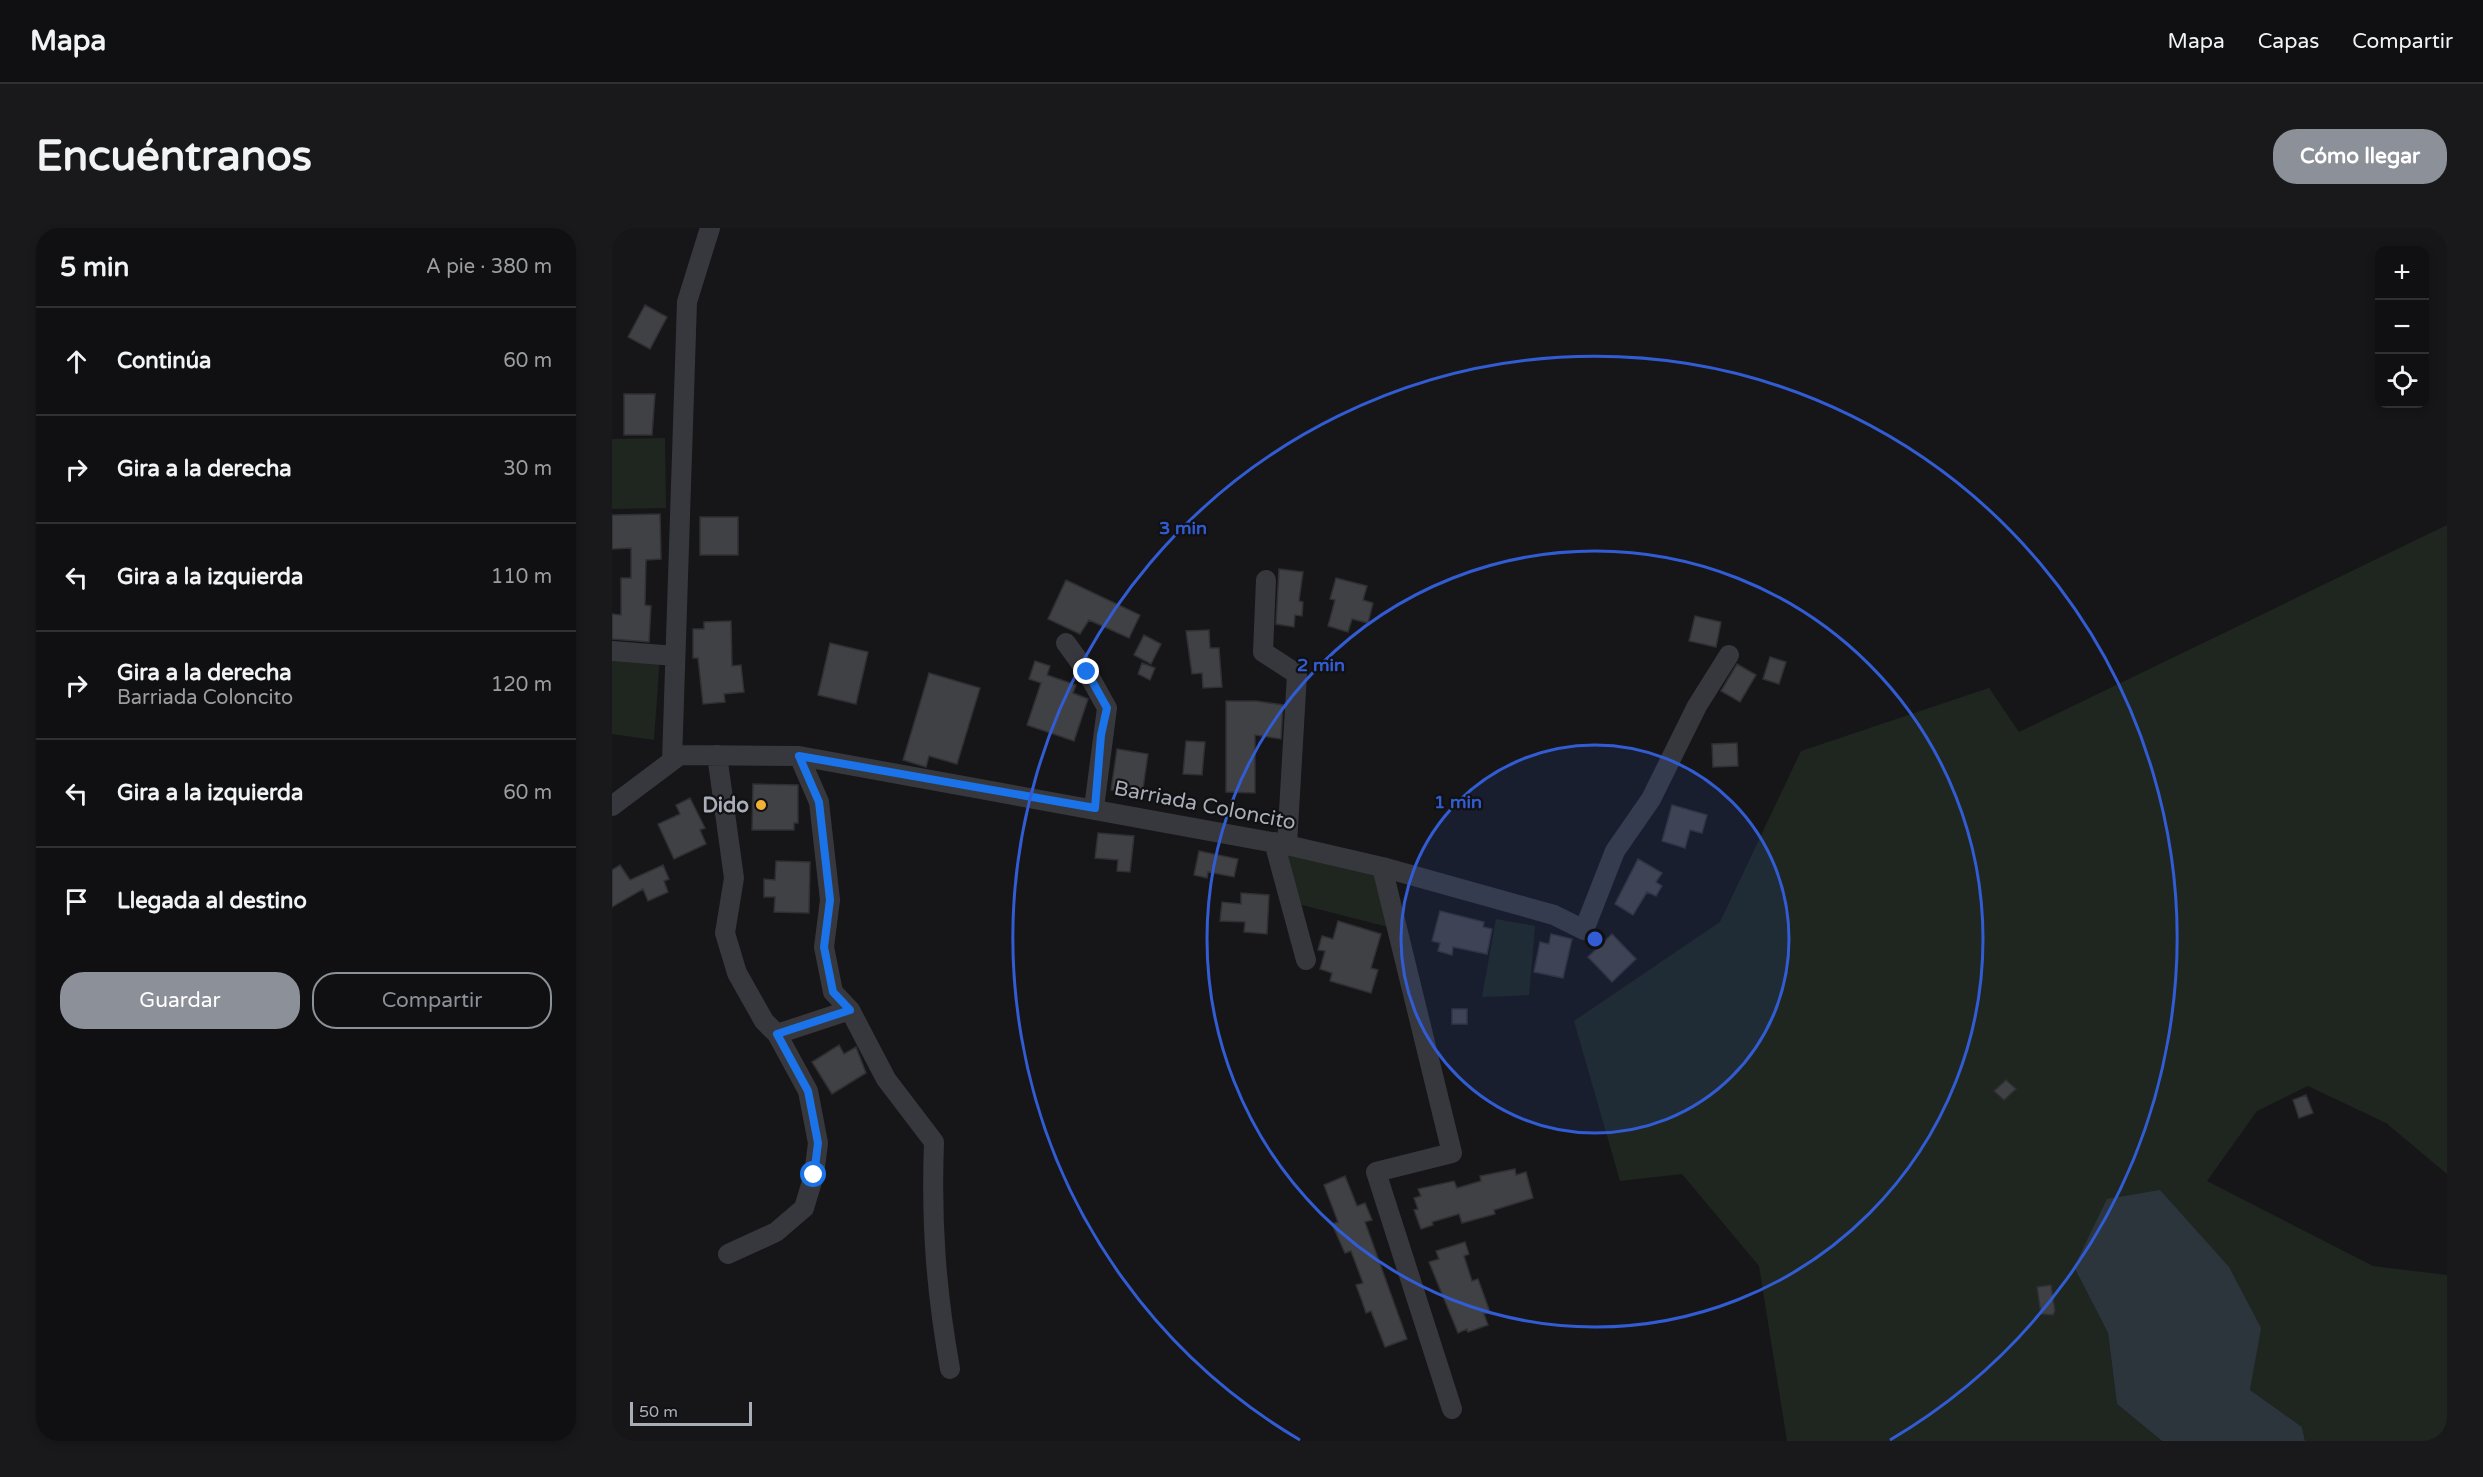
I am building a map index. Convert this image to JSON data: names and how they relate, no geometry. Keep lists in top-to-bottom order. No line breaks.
{"streets":{"street":["Barriada Coloncito"]},"places":["Dido"],"scale_bar":"50 m","page":{"header":"Mapa","nav":["Mapa","Capas","Compartir"],"buttons":["Cómo llegar",["Guardar","Compartir"]],"title":"Encuéntranos","heading":["5 min","A pie · 380 m"],"map_buttons":["+","−"],"list":[["Continúa","60 m"],["Gira a la derecha","30 m"],["Gira a la izquierda","110 m"],["Gira a la derecha","Barriada Coloncito","120 m"],["Gira a la izquierda","60 m"],"Llegada al destino"],"scale":"50 m"},"rings":["3 min","2 min","1 min"]}
